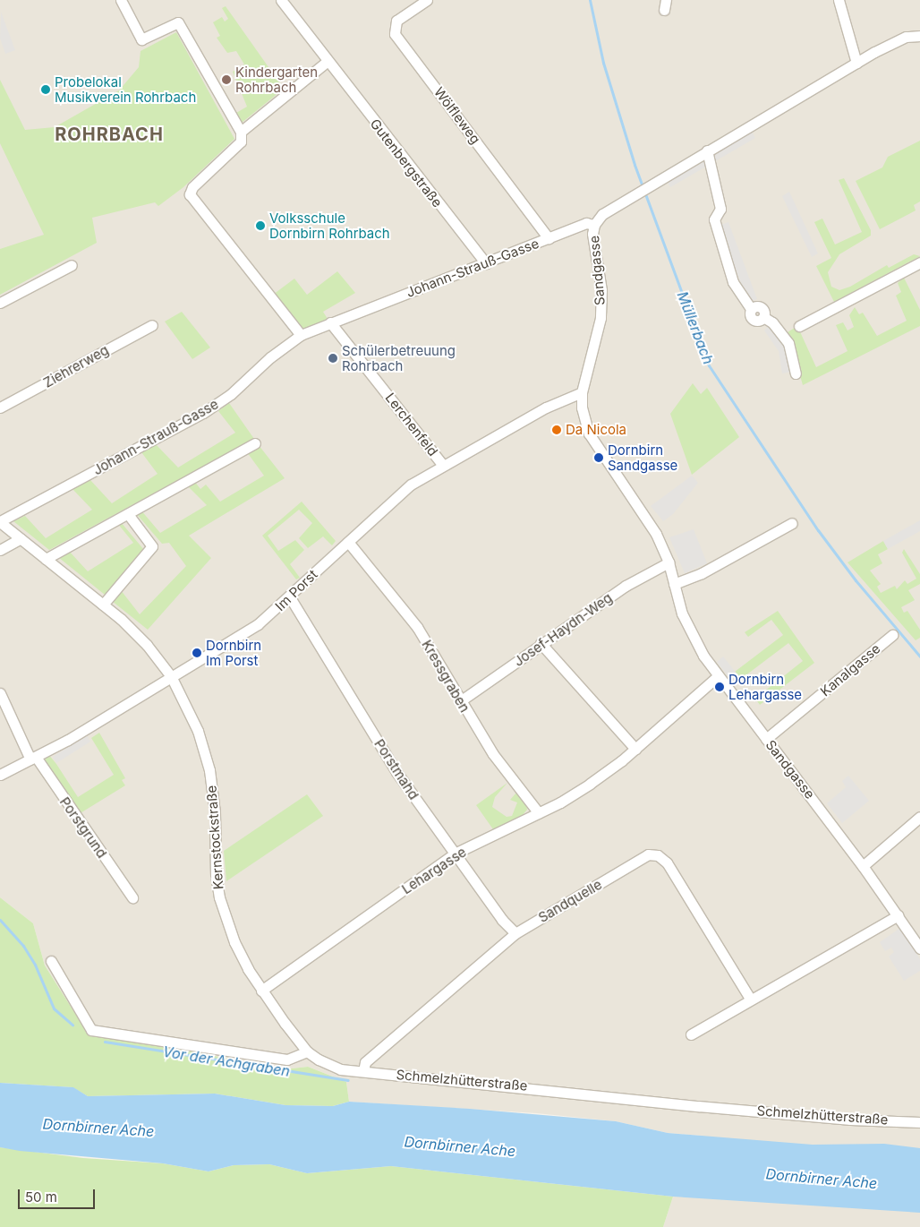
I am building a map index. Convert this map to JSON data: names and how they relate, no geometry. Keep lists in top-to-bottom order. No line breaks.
{"streets":{"street":["Wölfleweg","Gutenbergstraße","Johann-Strauß-Gasse","Sandgasse","Ziehrerweg","Lerchenfeld","Im Porst","Josef-Haydn-Weg","Kanalgasse","Kressgraben","Porstmahd","Porstgrund","Kernstockstraße","Lehargasse","Sandquelle","Schmelzhütterstraße"]},"crossings":[["Wölfleweg","Johann-Strauß-Gasse"],["Gutenbergstraße","Johann-Strauß-Gasse"],["Johann-Strauß-Gasse","Sandgasse"],["Johann-Strauß-Gasse","Lerchenfeld"],["Johann-Strauß-Gasse","Kernstockstraße"],["Sandgasse","Im Porst"],["Sandgasse","Josef-Haydn-Weg"],["Sandgasse","Kanalgasse"],["Sandgasse","Lehargasse"],["Lerchenfeld","Im Porst"],["Im Porst","Kressgraben"],["Im Porst","Porstmahd"],["Im Porst","Porstgrund"],["Im Porst","Kernstockstraße"],["Josef-Haydn-Weg","Kressgraben"],["Kressgraben","Lehargasse"],["Porstmahd","Lehargasse"],["Porstmahd","Sandquelle"],["Kernstockstraße","Lehargasse"],["Kernstockstraße","Schmelzhütterstraße"],["Sandquelle","Schmelzhütterstraße"]],"districts":["ROHRBACH"],"water":["Müllerbach","Vor der Achgraben","Dornbirner Ache"],"places":["Kindergarten Rohrbach","Probelokal Musikverein Rohrbach","Volksschule Dornbirn Rohrbach","Schülerbetreuung Rohrbach","Da Nicola","Dornbirn Sandgasse","Dornbirn Im Porst","Dornbirn Lehargasse"],"scale_bar":"50 m"}
